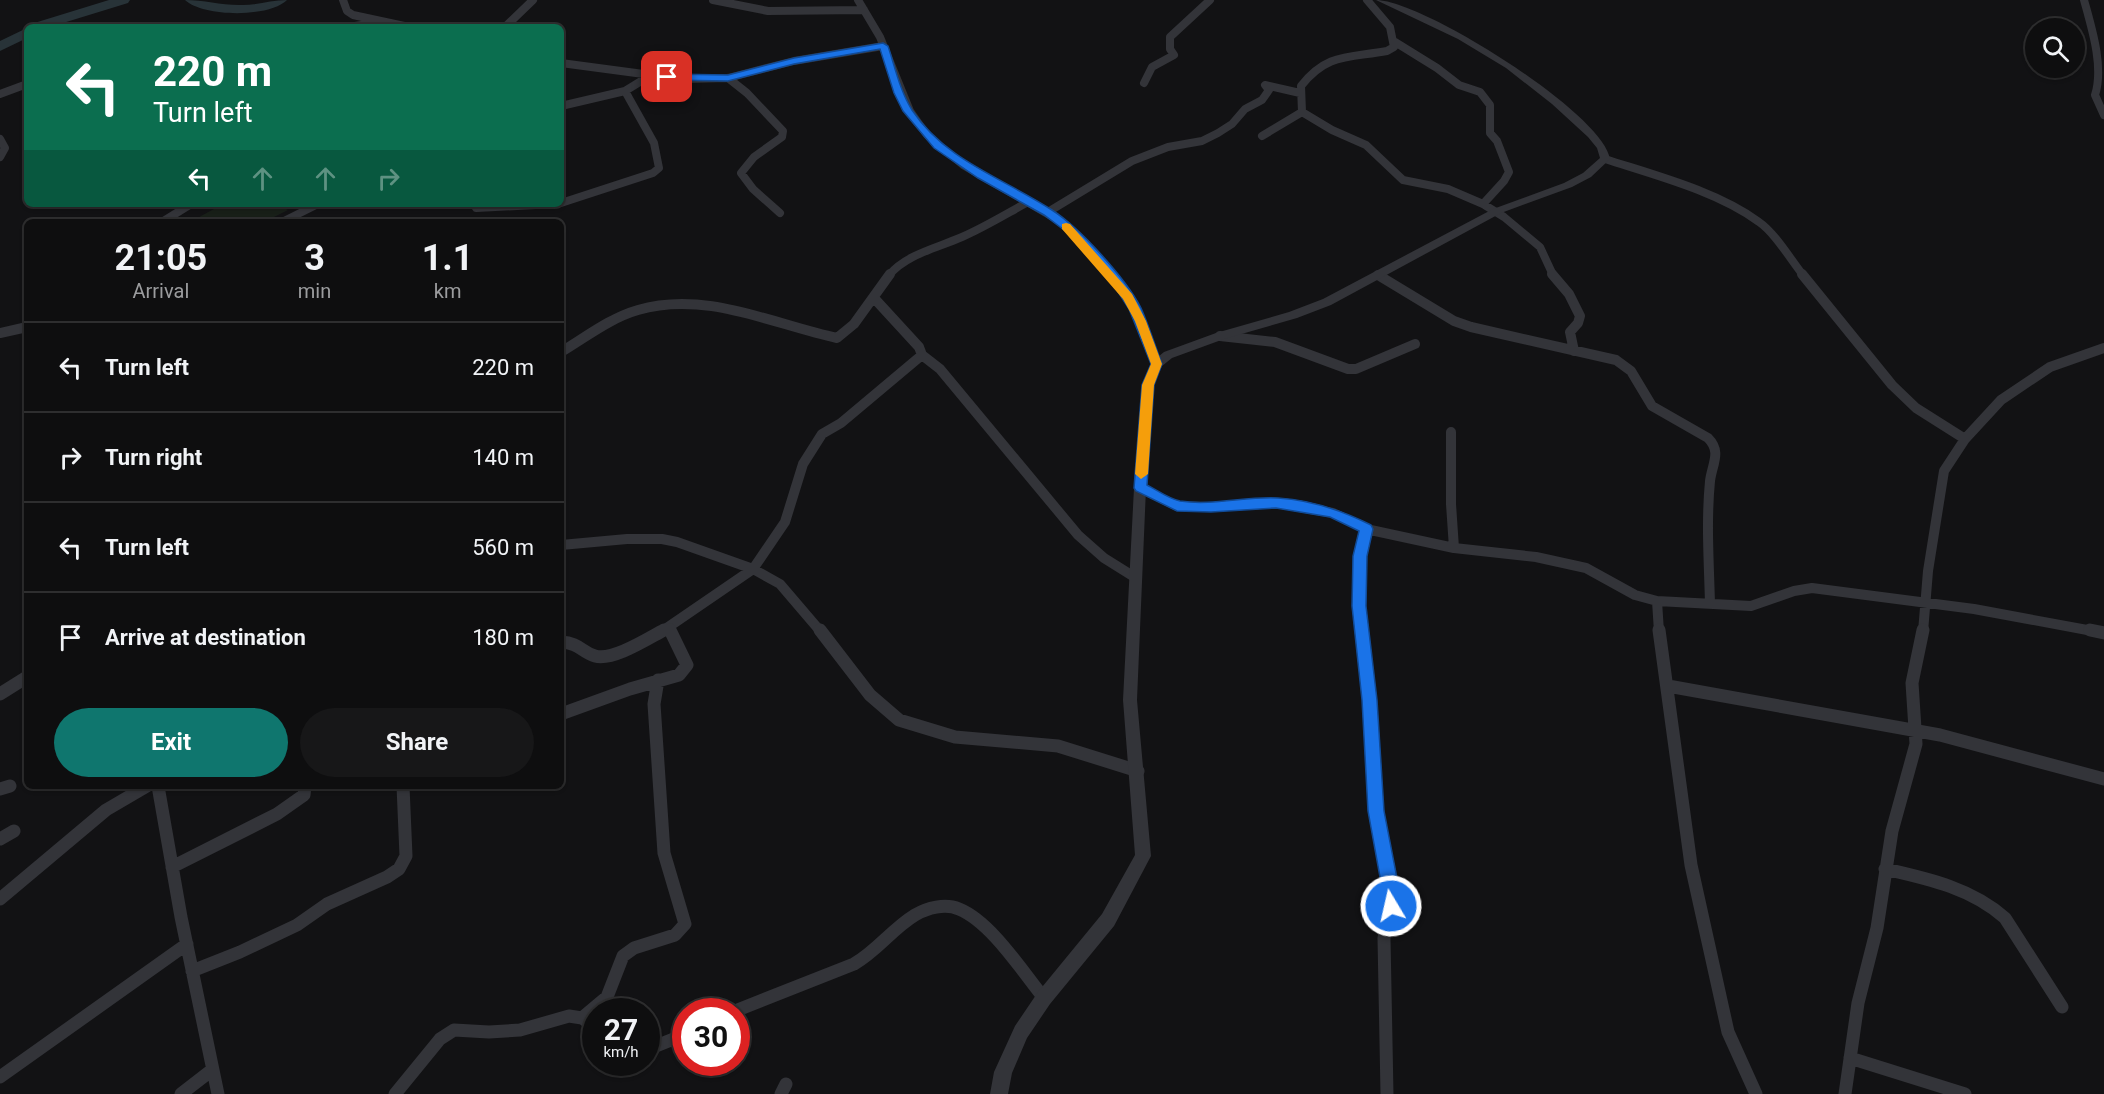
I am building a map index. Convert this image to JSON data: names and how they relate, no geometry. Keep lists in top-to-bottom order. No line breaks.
{"page":{"turn":["220 m","Turn left"],"eta":["21:05","Arrival","3","min","1.1","km"],"list":[{"name":"Turn left","value":"220 m"},{"name":"Turn right","value":"140 m"},{"name":"Turn left","value":"560 m"},{"name":"Arrive at destination","value":"180 m"}],"buttons":["Exit","Share"],"speed":"27 km/h","limit":"30"}}
